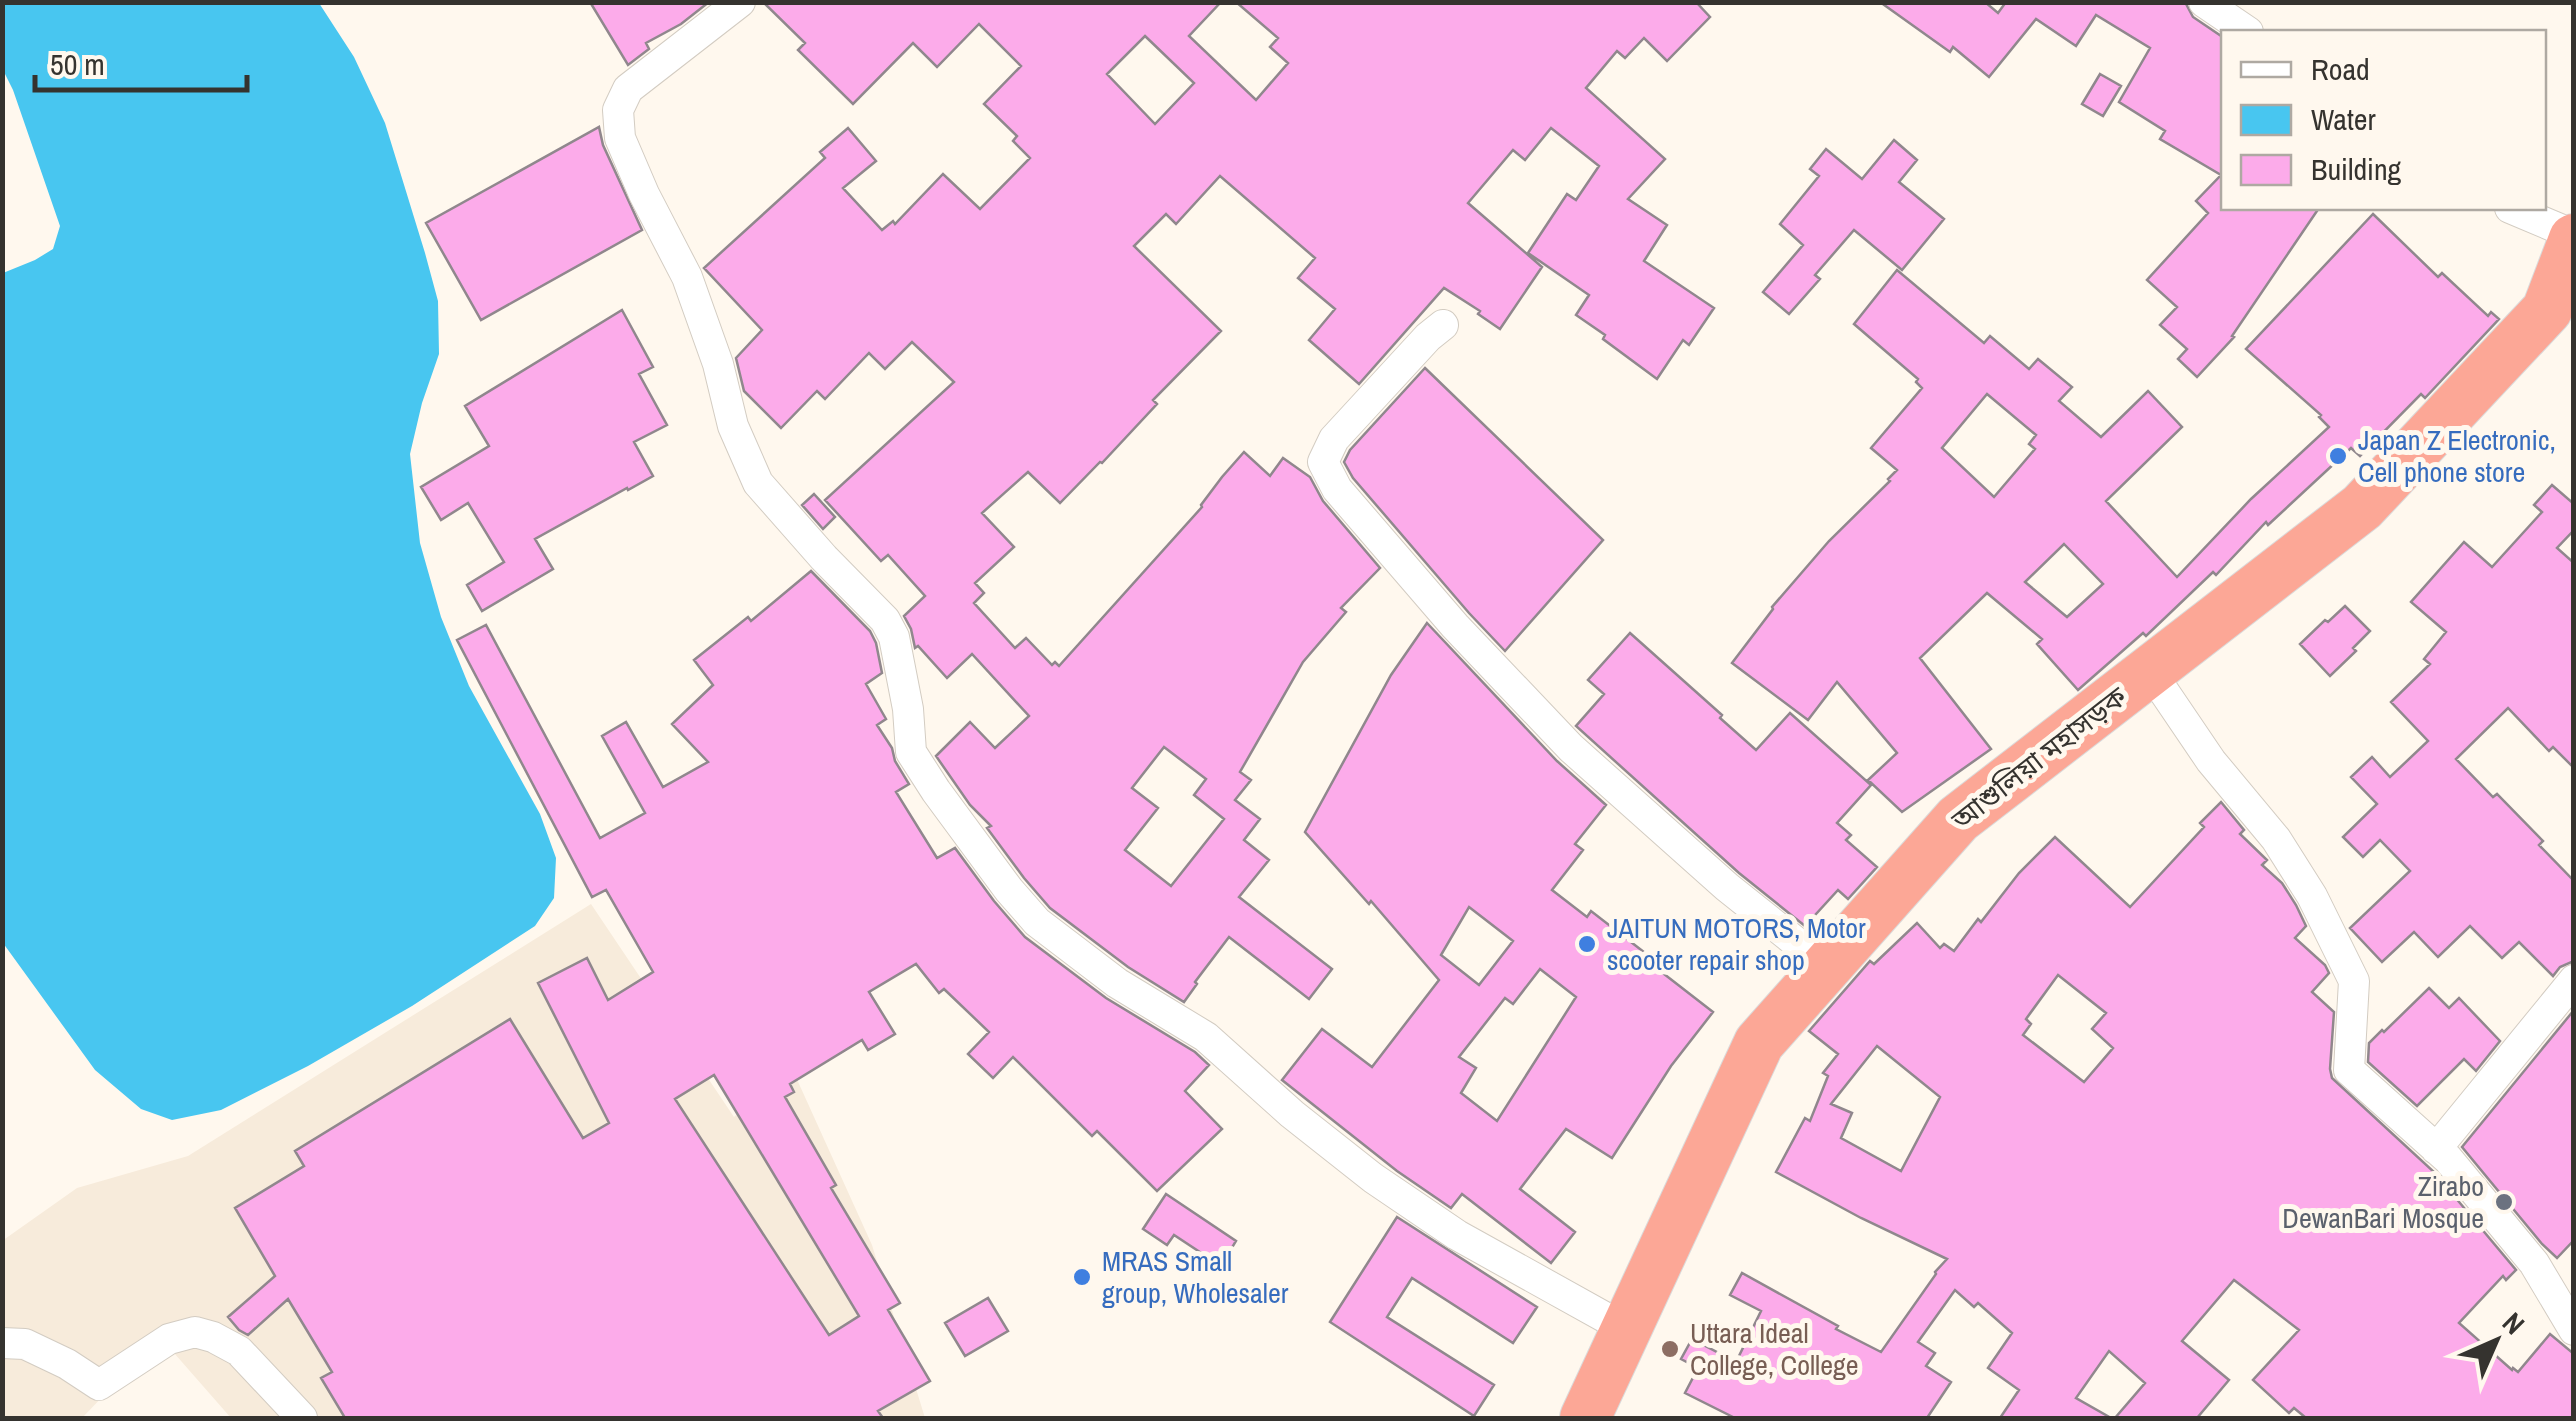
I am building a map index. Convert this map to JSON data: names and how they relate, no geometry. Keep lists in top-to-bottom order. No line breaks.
{"streets":{"highway":["আশুলিয়া মহাসড়ক"]},"places":["Japan Z Electronic, Cell phone store","JAITUN MOTORS, Motor scooter repair shop","Zirabo DewanBari Mosque","MRAS Small group, Wholesaler","Uttara Ideal College, College"],"legend":["Road","Water","Building"],"scale_bar":"50 m","north":"top right"}
